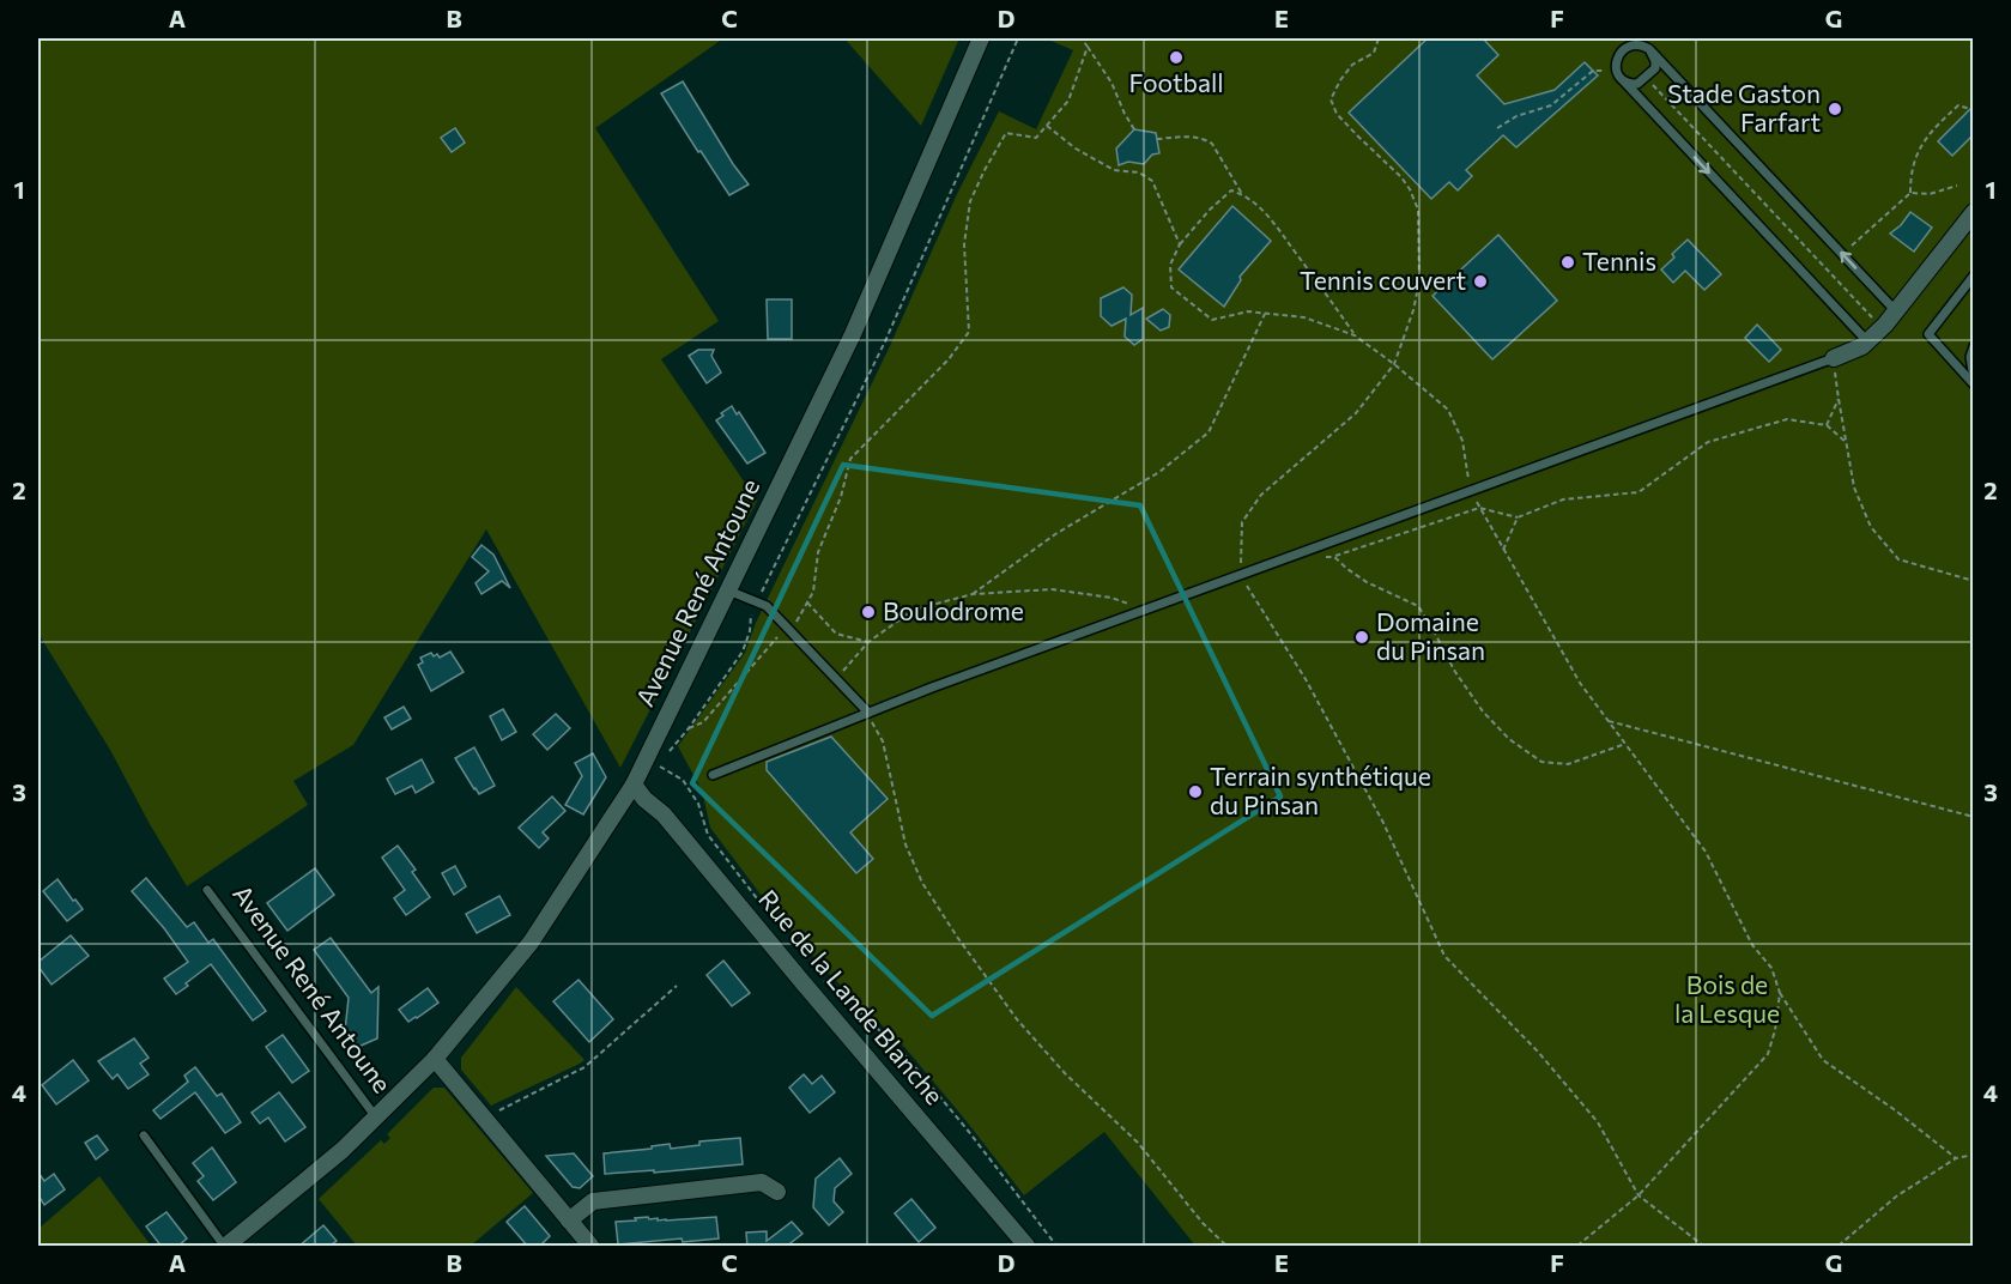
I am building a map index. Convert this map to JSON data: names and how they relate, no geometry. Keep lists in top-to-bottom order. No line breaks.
{"streets":{"street":["Avenue René Antoune","Rue de la Lande Blanche"]},"crossings":[["Avenue René Antoune","Rue de la Lande Blanche"]],"parks":["Bois de la Lesque"],"places":["Football","Stade Gaston Farfart","Tennis","Tennis couvert","Boulodrome","Domaine du Pinsan","Terrain synthétique du Pinsan"],"grid":{"columns":["A","B","C","D","E","F","G"],"rows":["1","2","3","4"]}}
